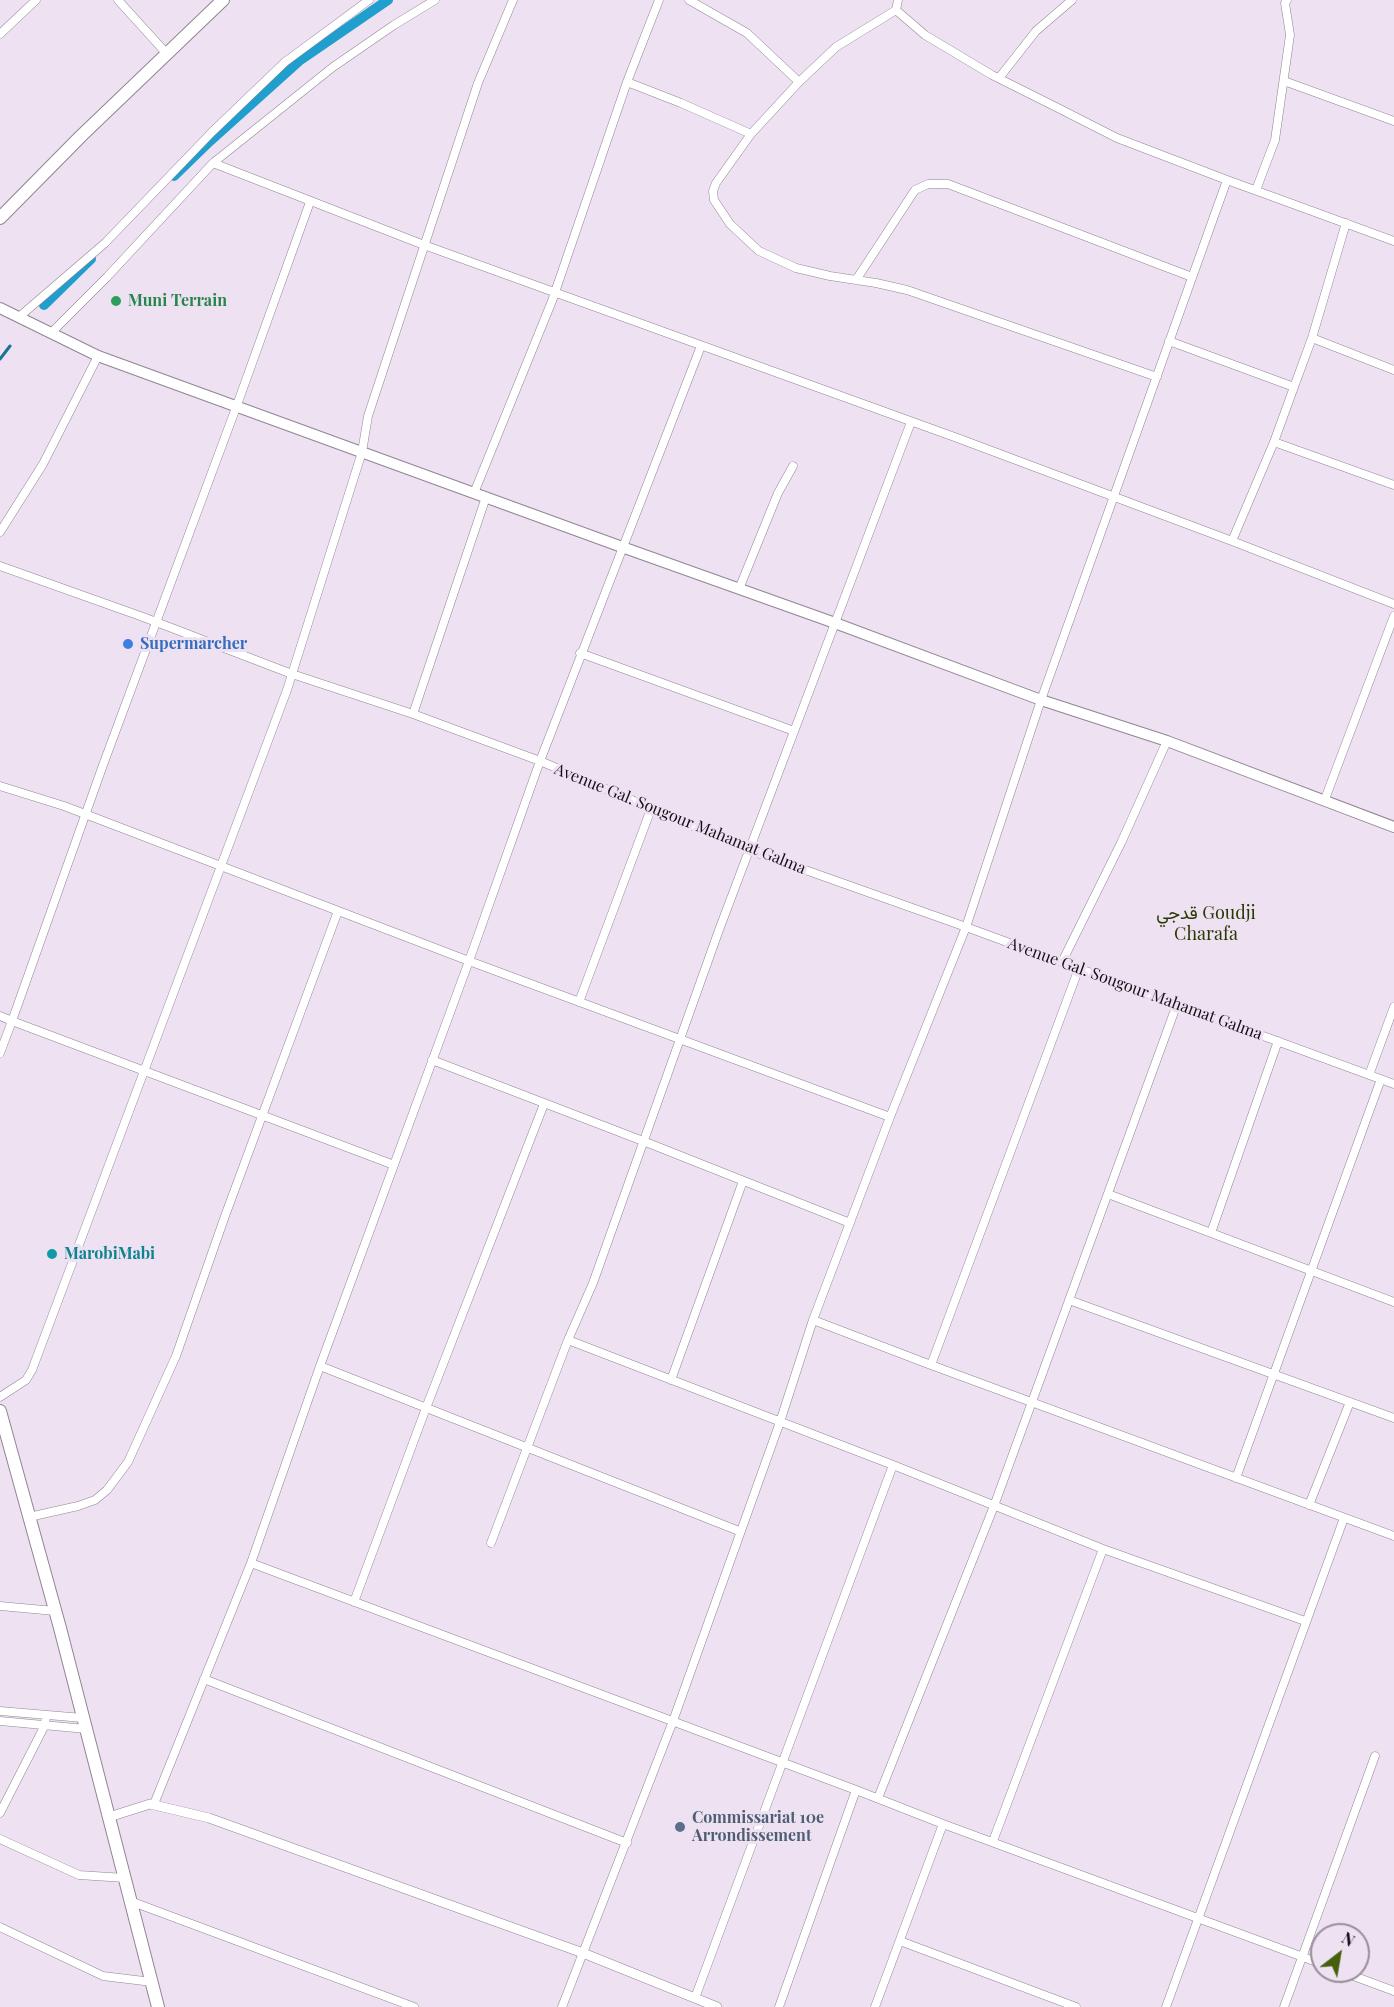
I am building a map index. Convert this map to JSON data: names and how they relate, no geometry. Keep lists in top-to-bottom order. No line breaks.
{"streets":{"street":["Avenue Gal. Sougour Mahamat Galma"]},"districts":["قدجي Goudji Charafa"],"places":["Muni Terrain","Supermarcher","MarobiMabi","Commissariat 10e Arrondissement"],"north":"top right"}
